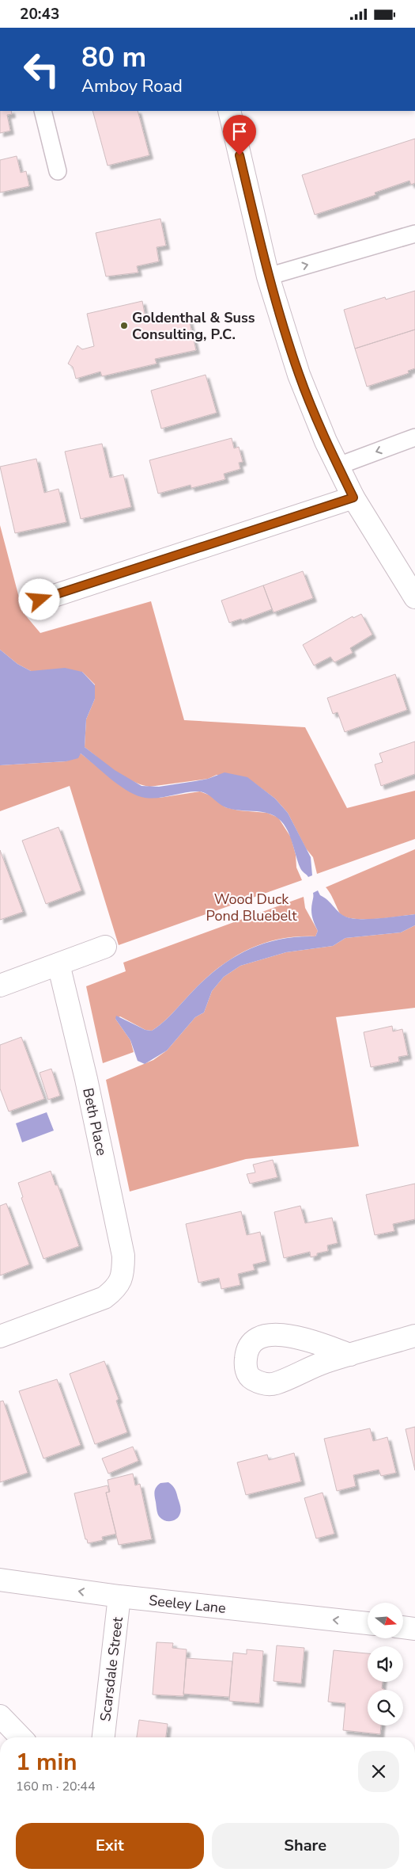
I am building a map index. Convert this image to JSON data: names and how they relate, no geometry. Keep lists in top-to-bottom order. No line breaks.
{"streets":{"street":["Beth Place","Seeley Lane","Scarsdale Street"]},"crossings":[["Seeley Lane","Scarsdale Street"]],"one_way":["Seeley Lane"],"parks":["Wood Duck Pond Bluebelt"],"places":["Goldenthal & Suss Consulting, P.C."],"north":"right","page":{"status":"20:43","turn":["80 m","Amboy Road"],"heading":["1 min","160 m · 20:44"],"buttons":["Exit","Share"]}}
